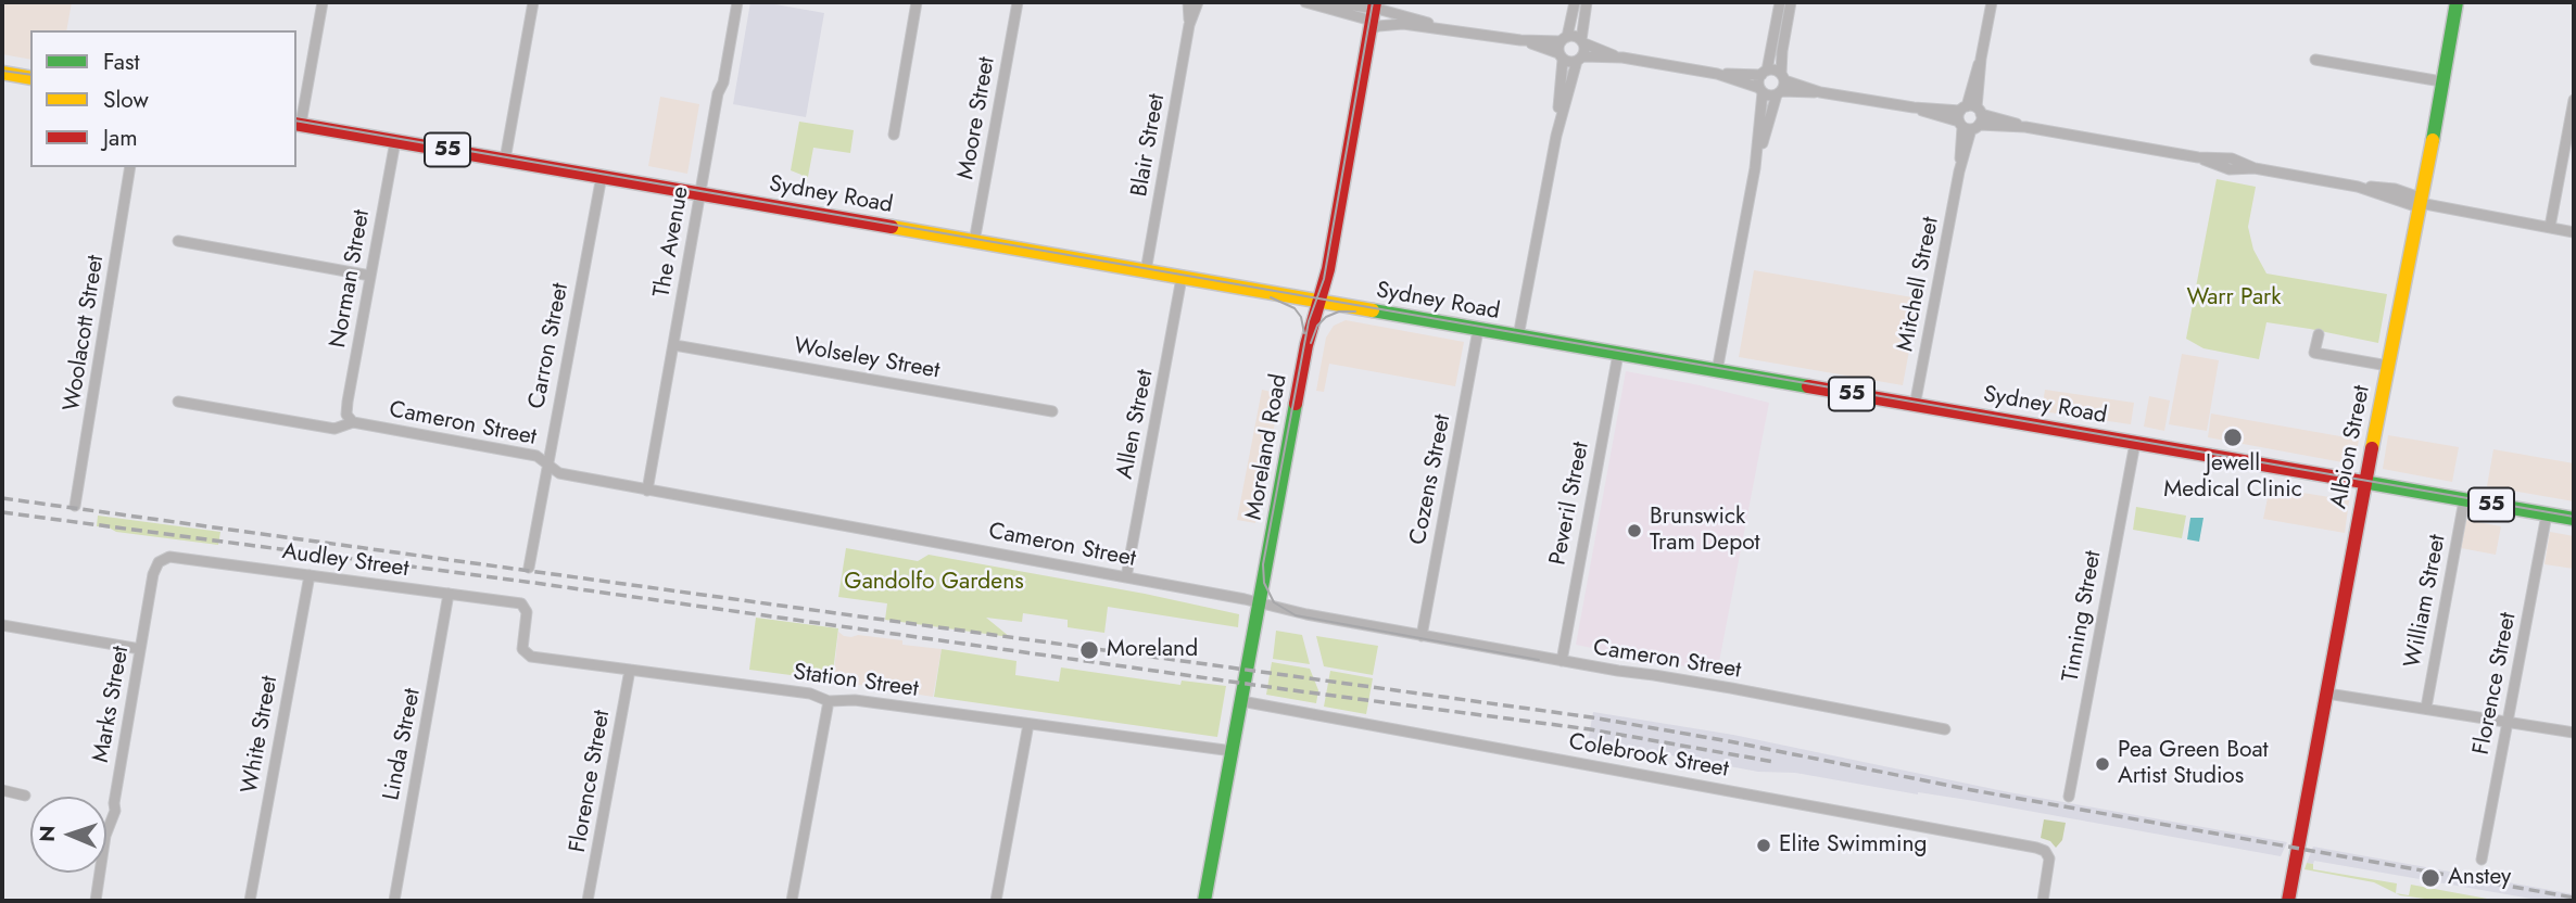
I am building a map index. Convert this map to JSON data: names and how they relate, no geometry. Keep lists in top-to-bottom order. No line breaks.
{"streets":{"main road":["55","Sydney Road","Moreland Road","Albion Street"],"street":["Moore Street","Blair Street","The Avenue","Norman Street","Mitchell Street","Woolacott Street","Carron Street","Wolseley Street","Cameron Street","Allen Street","Cozens Street","Peveril Street","Audley Street","William Street","Tinning Street","Station Street","Florence Street","Marks Street","White Street","Linda Street","Colebrook Street"]},"crossings":[["Moore Street","Sydney Road"],["Blair Street","Sydney Road"],["Sydney Road","The Avenue"],["Sydney Road","Norman Street"],["Sydney Road","Mitchell Street"],["Sydney Road","Carron Street"],["Sydney Road","Allen Street"],["Sydney Road","Moreland Road"],["Sydney Road","Albion Street"],["Sydney Road","Cozens Street"],["Sydney Road","Peveril Street"],["Sydney Road","William Street"],["Sydney Road","Tinning Street"],["Sydney Road","Florence Street"],["The Avenue","Wolseley Street"],["The Avenue","Cameron Street"],["Norman Street","Cameron Street"],["Carron Street","Cameron Street"],["Cameron Street","Allen Street"],["Cameron Street","Moreland Road"],["Cameron Street","Cozens Street"],["Cameron Street","Peveril Street"],["Moreland Road","Station Street"],["Moreland Road","Colebrook Street"],["Audley Street","Station Street"],["Audley Street","Marks Street"],["Audley Street","White Street"],["Audley Street","Linda Street"],["Station Street","Florence Street"]],"parks":["Warr Park","Gandolfo Gardens"],"places":["Jewell Medical Clinic","Brunswick Tram Depot","Moreland","Pea Green Boat Artist Studios","Elite Swimming","Anstey"],"legend":["Fast","Slow","Jam"],"north":"left"}
